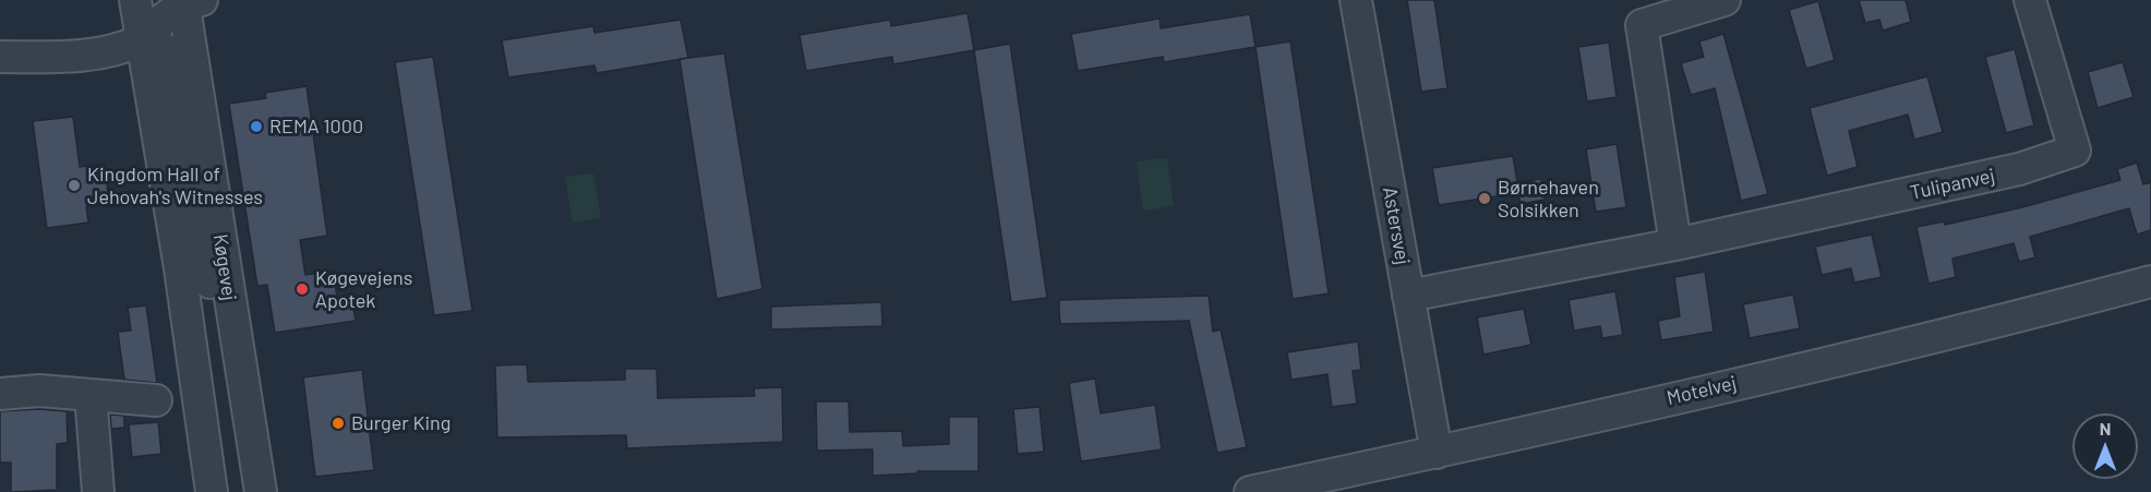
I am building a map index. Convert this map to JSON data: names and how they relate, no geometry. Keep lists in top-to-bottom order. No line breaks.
{"streets":{"street":["Tulipanvej","Astersvej","Køgevej","Motelvej"]},"crossings":[["Tulipanvej","Astersvej"],["Astersvej","Motelvej"]],"places":["REMA 1000","Kingdom Hall of Jehovah's Witnesses","Børnehaven Solsikken","Køgevejens Apotek","Burger King"],"north":"top"}
